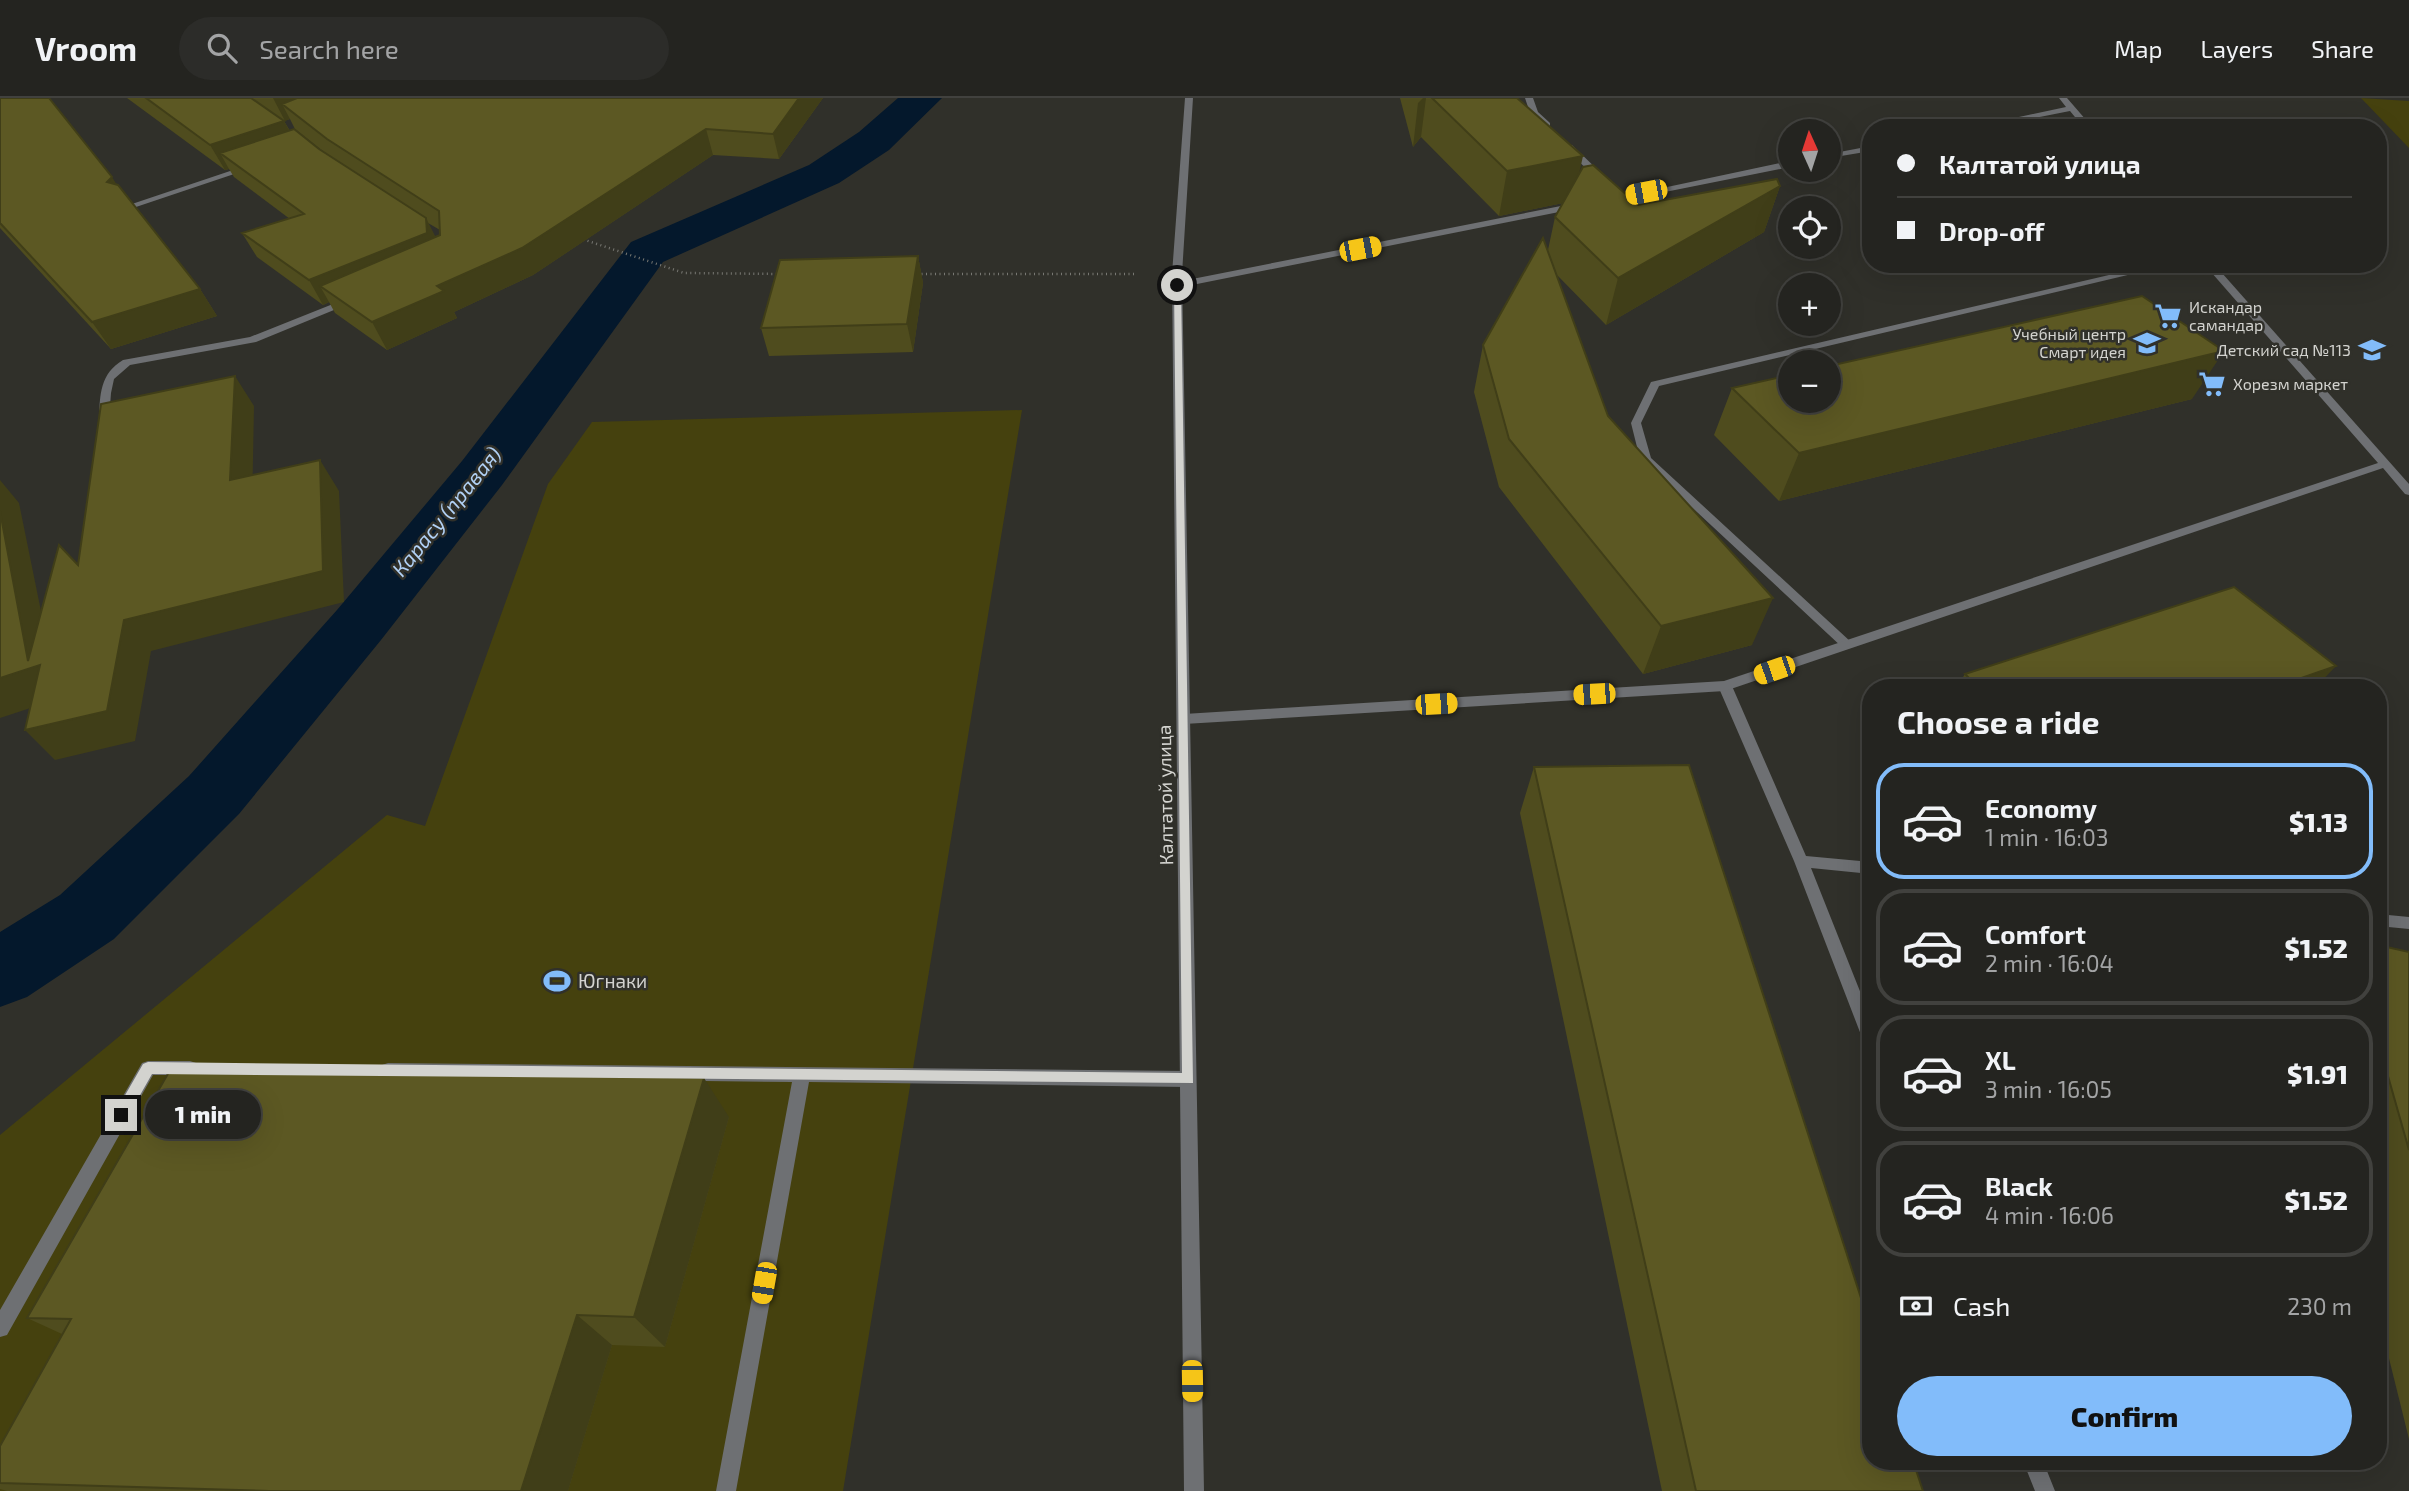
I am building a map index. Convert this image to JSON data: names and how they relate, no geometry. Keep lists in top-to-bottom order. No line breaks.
{"streets":{"street":["Калтатой улица"]},"water":["Карасу (правая)"],"places":{"supermarket":["Искандар самандар","Хорезм маркет"],"school or university":["Учебный центр Смарт идея","Детский сад №113"],"sports":["Югнаки"]},"north":"top","page":{"header":"Vroom","search":"Search here","nav":["Map","Layers","Share"],"map_buttons":["+","−"],"banner":["Калтатой улица","Drop-off"],"heading":"Choose a ride","list":[{"name":"Economy","note":"1 min · 16:03","value":"$1.13"},{"name":"Comfort","note":"2 min · 16:04","value":"$1.52"},{"name":"XL","note":"3 min · 16:05","value":"$1.91"},{"name":"Black","note":"4 min · 16:06","value":"$1.52"}],"bubble":"1 min","pay":["Cash","230 m"],"buttons":"Confirm"}}
